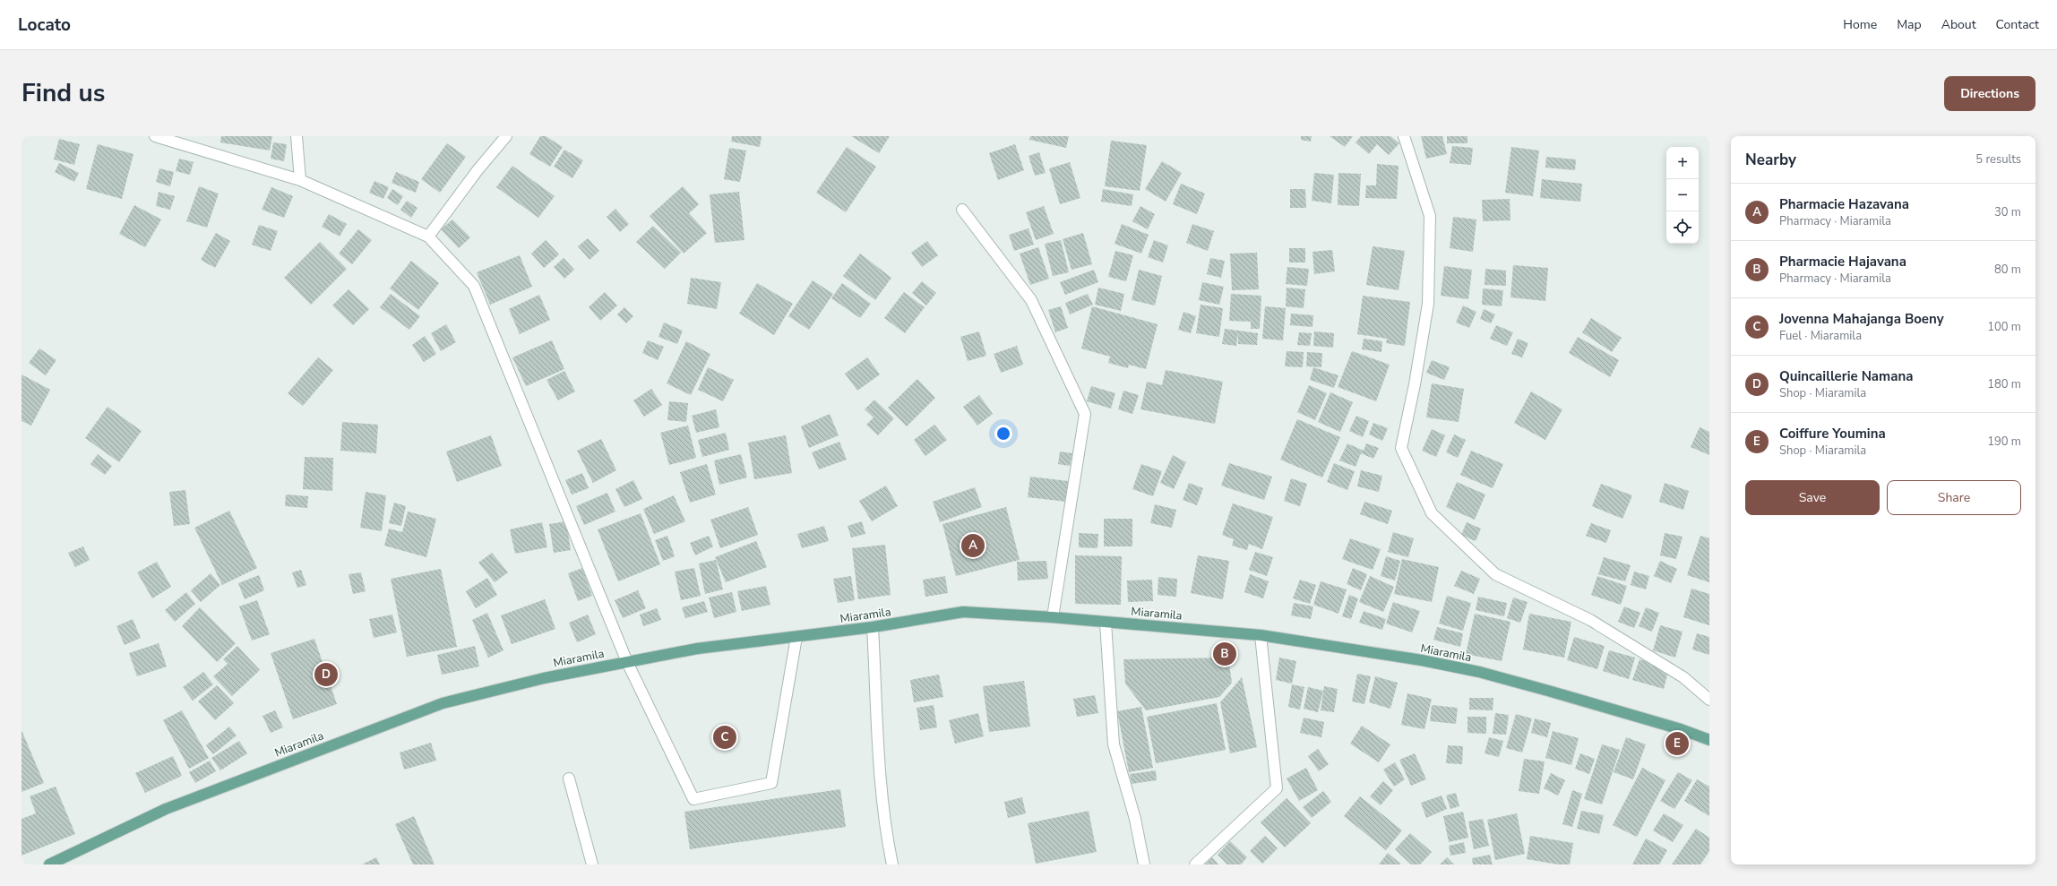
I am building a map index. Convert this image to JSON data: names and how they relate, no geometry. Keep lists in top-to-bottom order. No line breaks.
{"streets":{"main road":["Miaramila"]},"page":{"header":"Locato","nav":["Home","Map","About","Contact"],"title":"Find us","buttons":["Directions",["Save","Share"]],"heading":["Nearby","5 results"],"map_buttons":["+","−"],"list":[{"mark":"A","name":"Pharmacie Hazavana","note":"Pharmacy · Miaramila","value":"30 m"},{"mark":"B","name":"Pharmacie Hajavana","note":"Pharmacy · Miaramila","value":"80 m"},{"mark":"C","name":"Jovenna Mahajanga Boeny","note":"Fuel · Miaramila","value":"100 m"},{"mark":"D","name":"Quincaillerie Namana","note":"Shop · Miaramila","value":"180 m"},{"mark":"E","name":"Coiffure Youmina","note":"Shop · Miaramila","value":"190 m"}],"pins":["A","B","D","C","E"]}}
